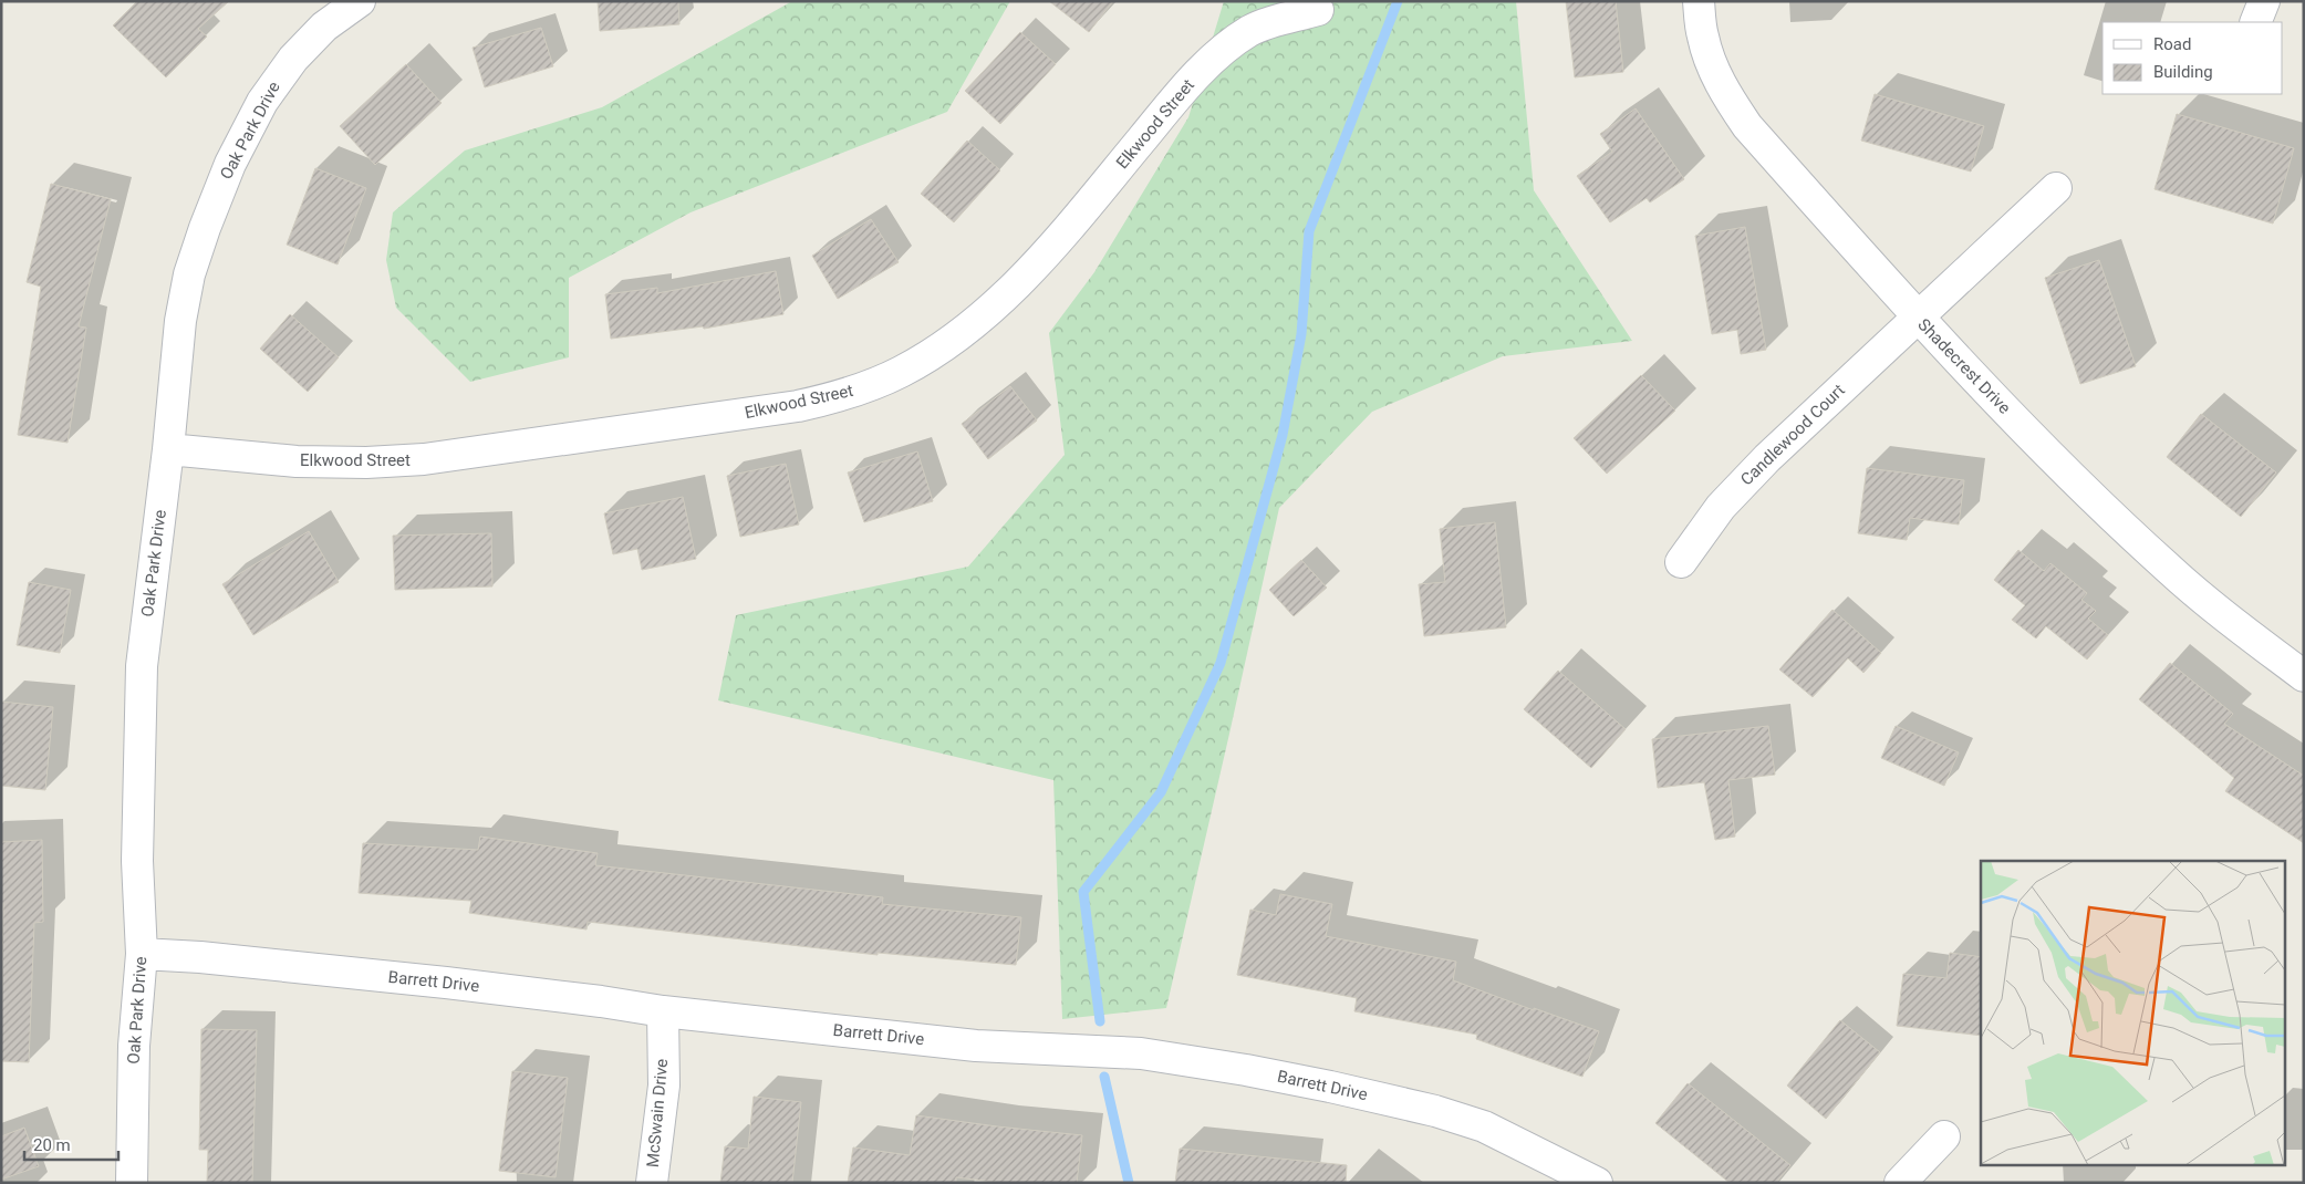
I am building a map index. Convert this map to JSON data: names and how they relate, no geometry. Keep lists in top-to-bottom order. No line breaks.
{"streets":{"street":["Elkwood Street","Oak Park Drive","Shadecrest Drive","Candlewood Court","Barrett Drive","McSwain Drive"]},"crossings":[["Elkwood Street","Oak Park Drive"],["Oak Park Drive","Barrett Drive"],["Shadecrest Drive","Candlewood Court"],["Barrett Drive","McSwain Drive"]],"legend":["Road","Building"],"scale_bar":"20 m"}
